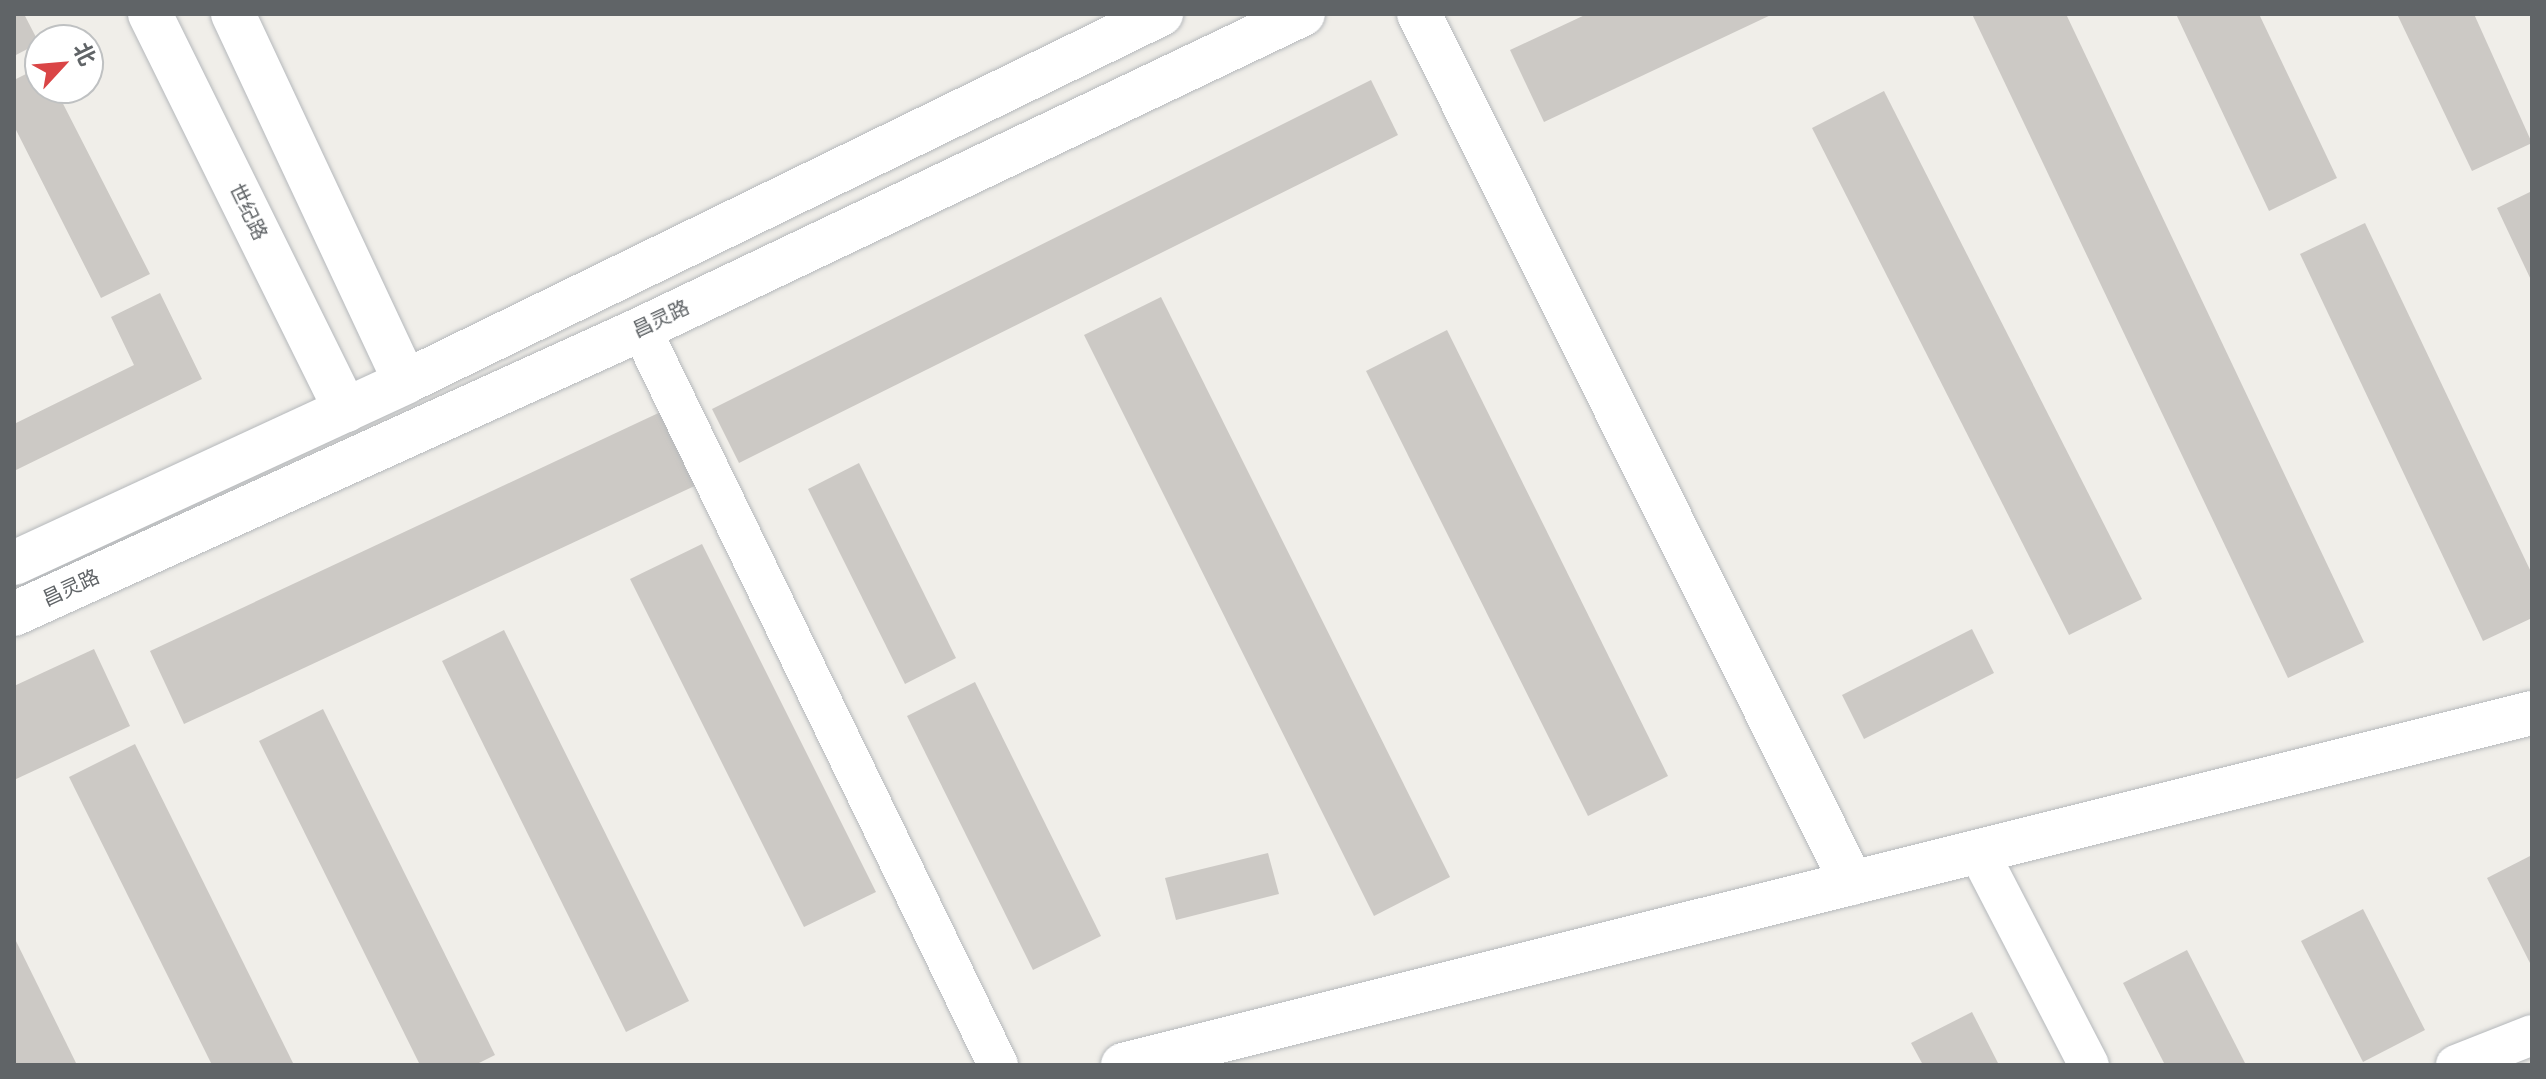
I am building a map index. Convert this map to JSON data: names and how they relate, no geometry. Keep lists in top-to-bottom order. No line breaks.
{"streets":{"street":["世纪路","昌灵路"]},"north":"top right"}
